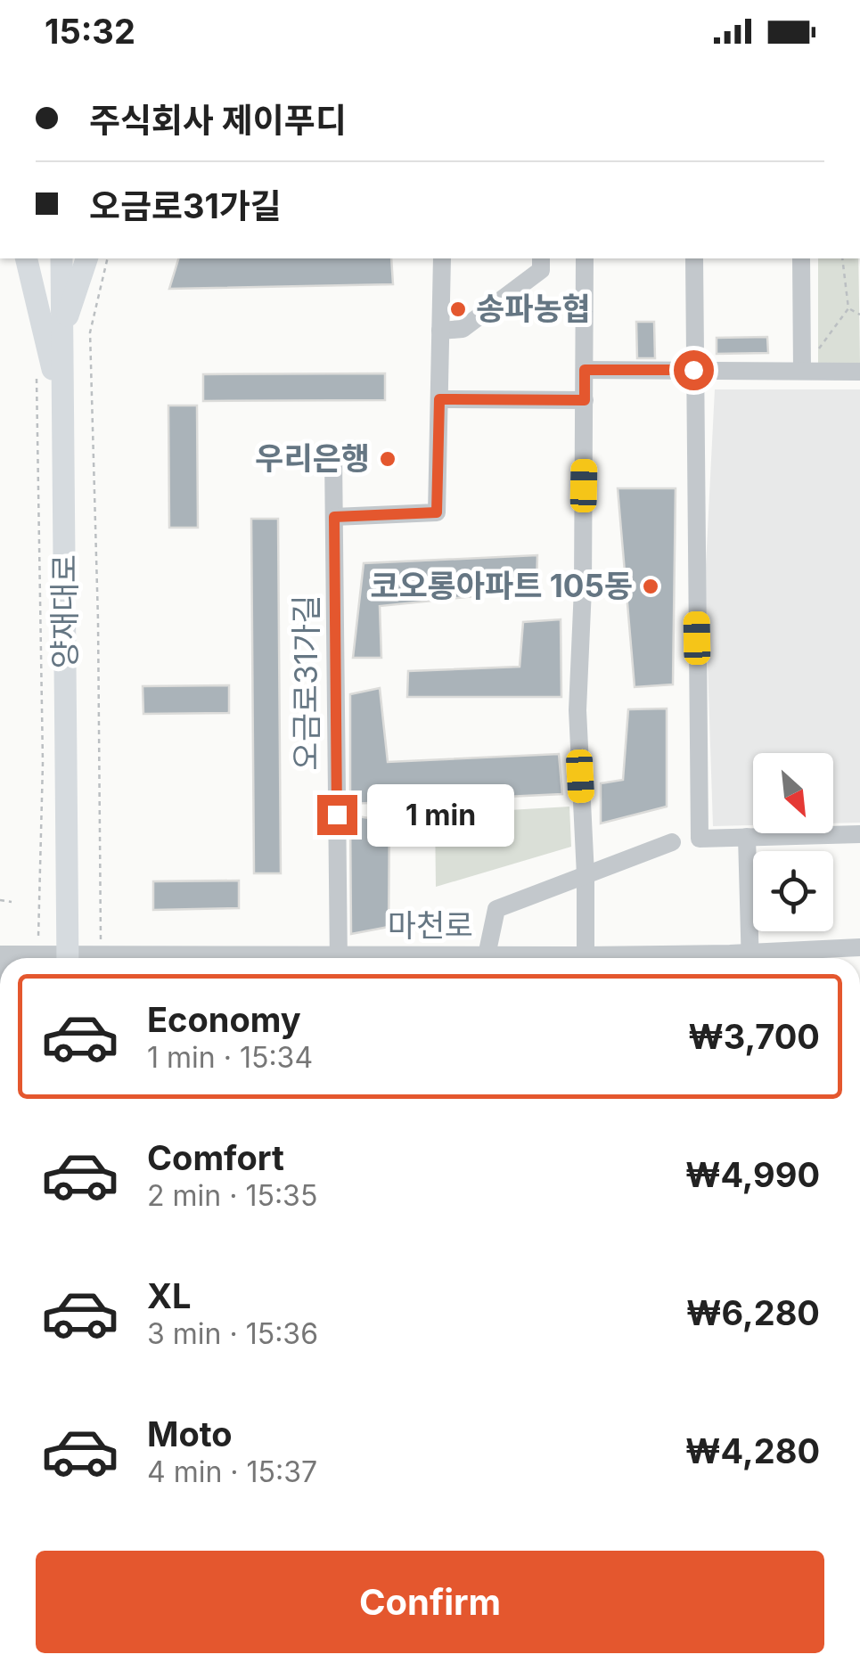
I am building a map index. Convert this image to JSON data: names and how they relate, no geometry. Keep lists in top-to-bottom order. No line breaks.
{"streets":{"main road":["양재대로"],"street":["오금로31가길","마천로"]},"places":["송파농협","우리은행","코오롱아파트 105동"],"north":"bottom right","page":{"status":"15:32","banner":["주식회사 제이푸디","오금로31가길"],"bubble":"1 min","list":[{"name":"Economy","note":"1 min · 15:34","value":"₩3,700"},{"name":"Comfort","note":"2 min · 15:35","value":"₩4,990"},{"name":"XL","note":"3 min · 15:36","value":"₩6,280"},{"name":"Moto","note":"4 min · 15:37","value":"₩4,280"}],"buttons":"Confirm"}}
